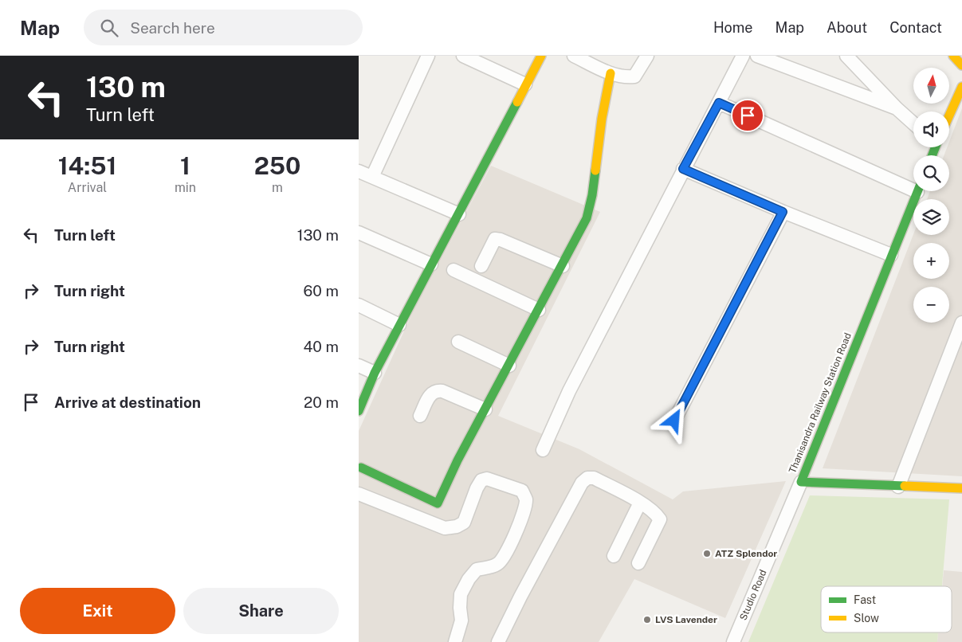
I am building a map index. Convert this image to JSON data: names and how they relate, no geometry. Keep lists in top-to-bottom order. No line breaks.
{"streets":{"street":["Thanisandra Railway Station Road","Studio Road"]},"crossings":[["Thanisandra Railway Station Road","Studio Road"]],"places":["ATZ Splendor","LVS Lavender"],"legend":["Fast","Slow"],"north":"top","page":{"header":"Map","search":"Search here","nav":["Home","Map","About","Contact"],"turn":["130 m","Turn left"],"map_buttons":["+","−"],"eta":["14:51","Arrival","1","min","250","m"],"list":[{"name":"Turn left","value":"130 m"},{"name":"Turn right","value":"60 m"},{"name":"Turn right","value":"40 m"},{"name":"Arrive at destination","value":"20 m"}],"buttons":["Exit","Share"]}}
